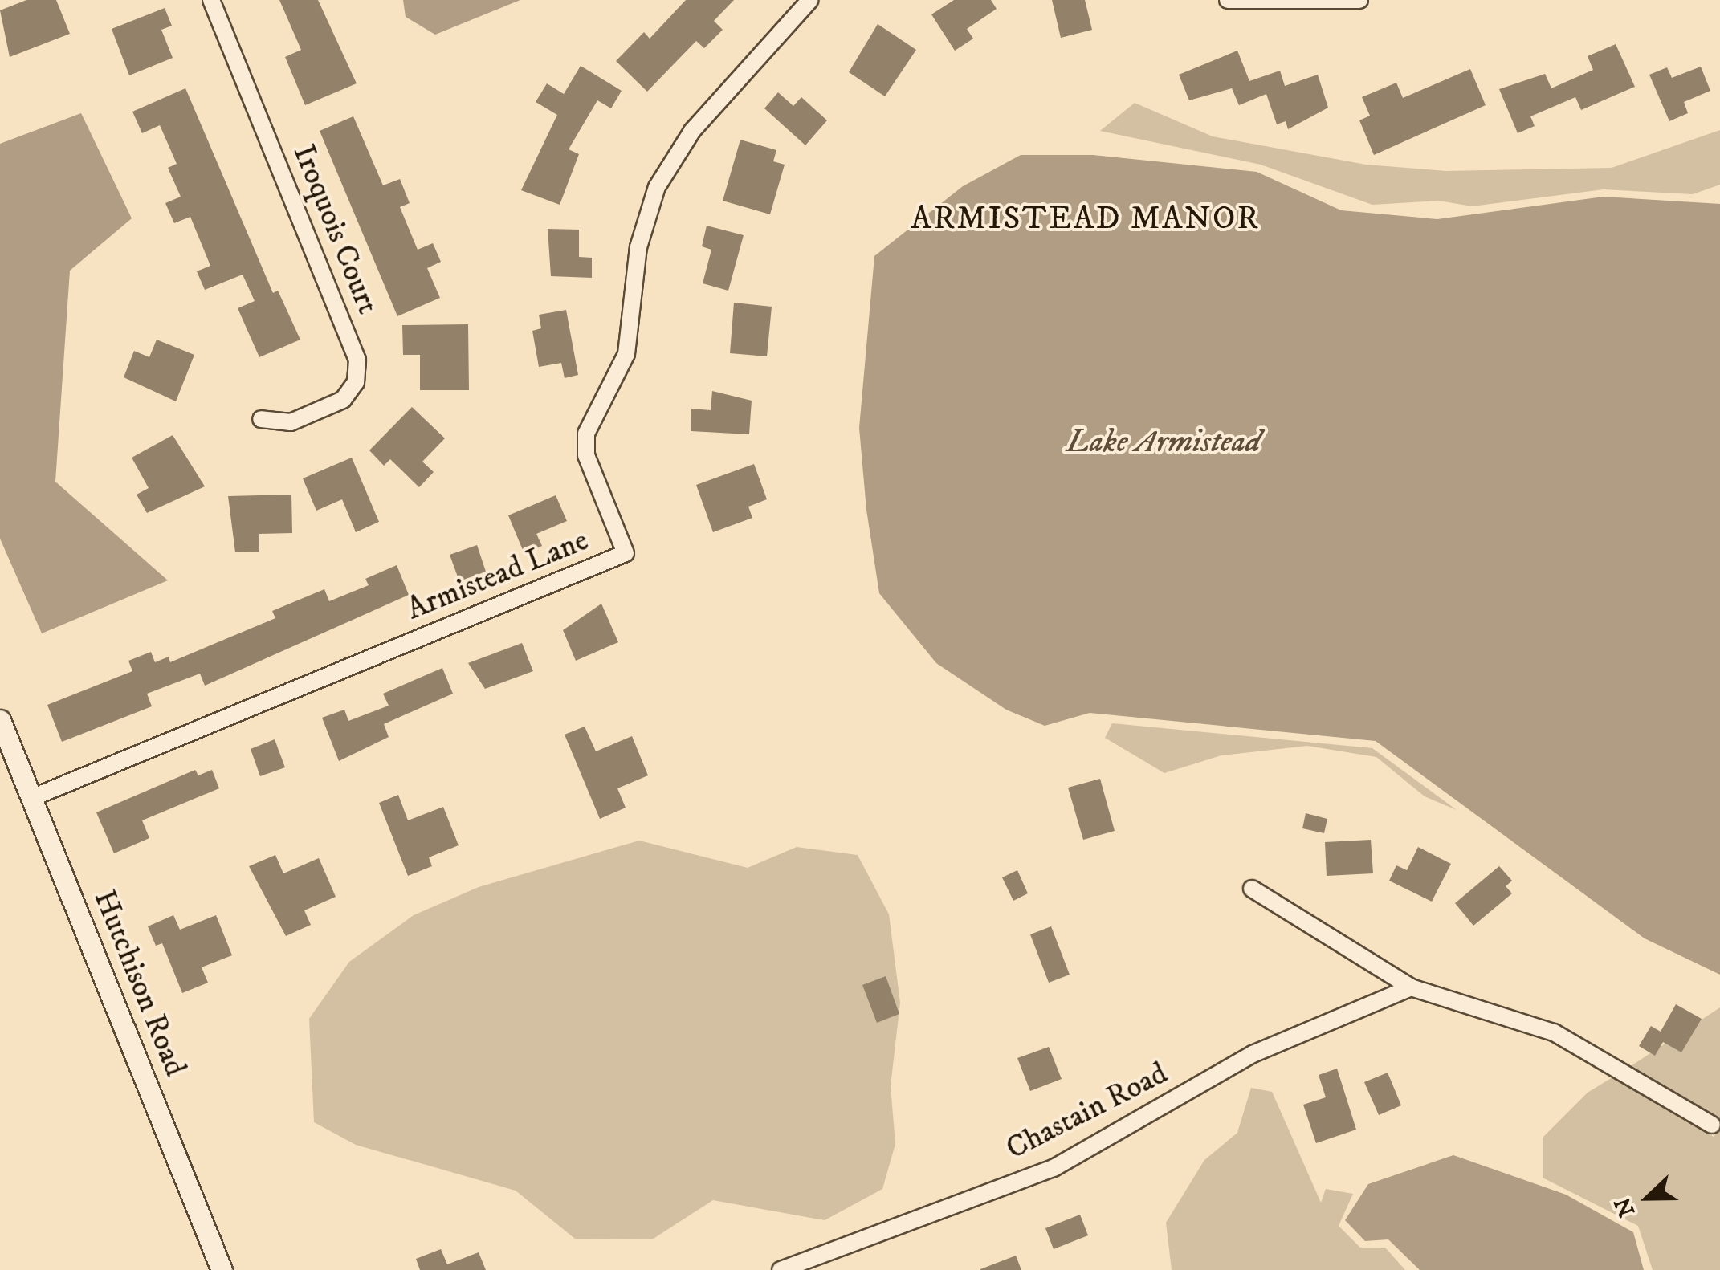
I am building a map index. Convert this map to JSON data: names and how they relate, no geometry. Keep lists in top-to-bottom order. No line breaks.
{"streets":{"street":["Iroquois Court","Armistead Lane","Hutchison Road","Chastain Road"]},"crossings":[["Armistead Lane","Hutchison Road"]],"districts":["ARMISTEAD MANOR"],"water":["Lake Armistead"],"north":"left"}
